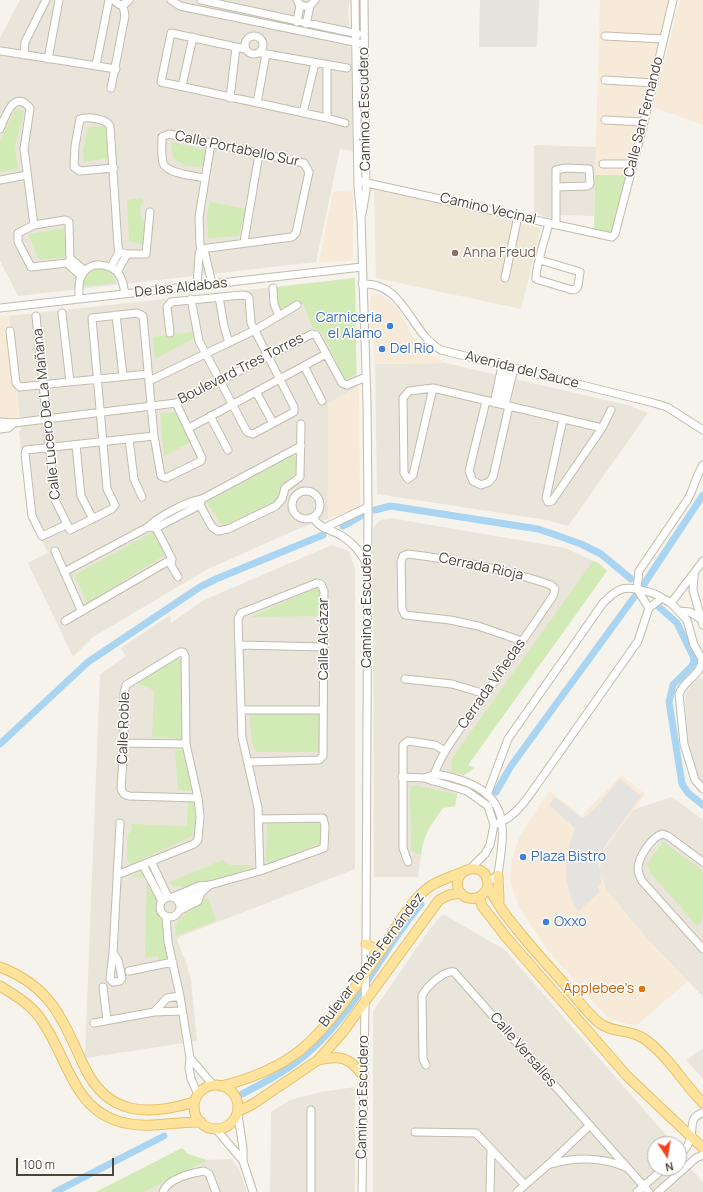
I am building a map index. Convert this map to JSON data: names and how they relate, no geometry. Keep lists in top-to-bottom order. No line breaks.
{"streets":{"main road":["Bulevar Tomás Fernández"],"street":["Camino a Escudero","Calle San Fernando","Calle Portabello Sur","Camino Vecinal","De las Aldabas","Boulevard Tres Torres","Avenida del Sauce","Calle Lucero De La Mañana","Cerrada Rioja","Calle Alcázar","Cerrada Viñedas","Calle Roble","Calle Versalles"]},"crossings":[["Camino a Escudero","Camino Vecinal"],["Camino a Escudero","De las Aldabas"],["Camino a Escudero","Avenida del Sauce"],["Camino a Escudero","Bulevar Tomás Fernández"],["Calle San Fernando","Camino Vecinal"],["Boulevard Tres Torres","Calle Lucero De La Mañana"],["Cerrada Rioja","Cerrada Viñedas"]],"places":["Anna Freud","Carniceria el Alamo","Del Rio","Plaza Bistro","Oxxo","Applebee's"],"scale_bar":"100 m","north":"bottom"}
